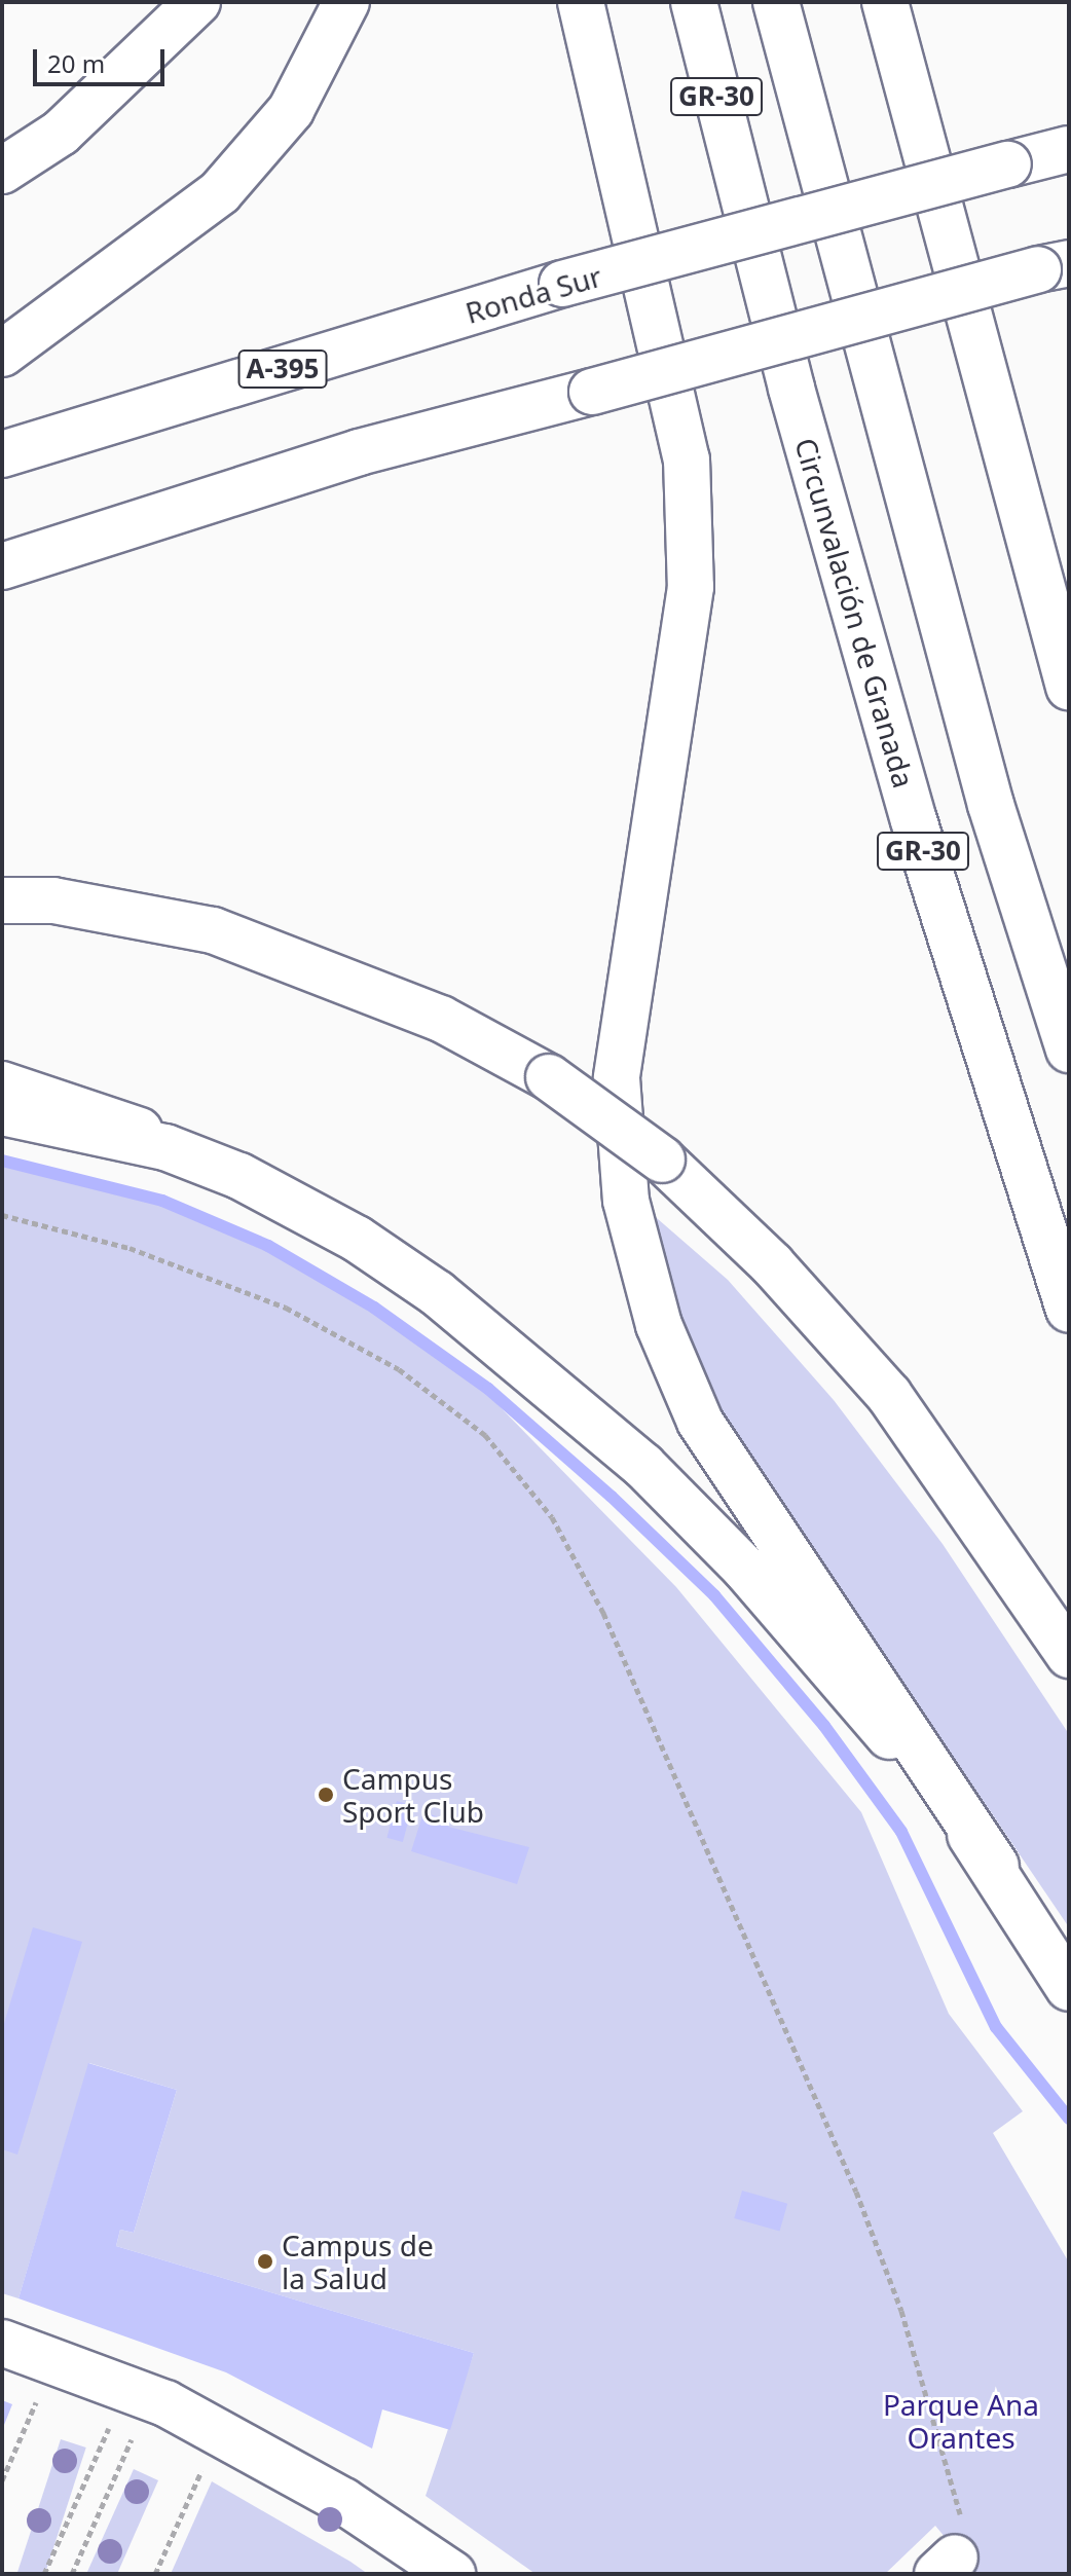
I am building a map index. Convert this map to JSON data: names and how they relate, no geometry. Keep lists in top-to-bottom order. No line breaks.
{"streets":{"main road":["GR-30","Ronda Sur","A-395","Circunvalación de Granada"]},"parks":["Parque Ana Orantes"],"places":["Campus Sport Club","Campus de la Salud"],"scale_bar":"20 m"}
